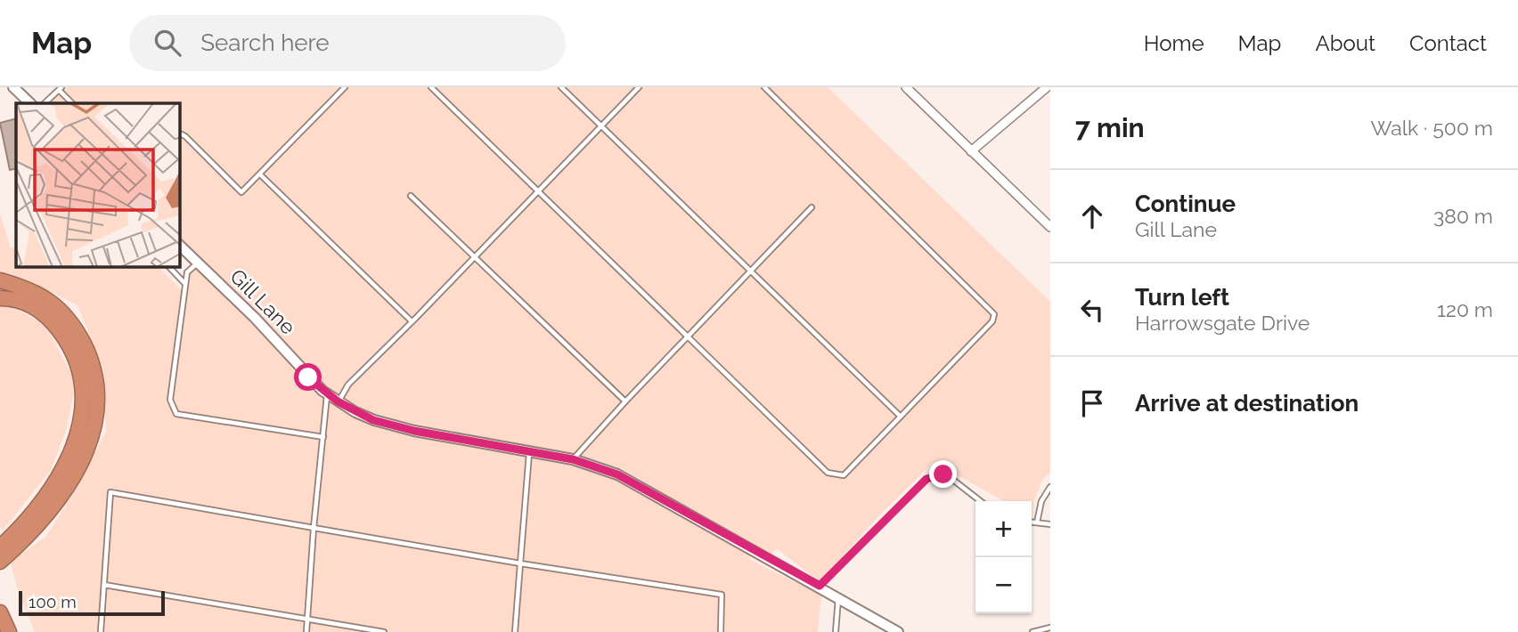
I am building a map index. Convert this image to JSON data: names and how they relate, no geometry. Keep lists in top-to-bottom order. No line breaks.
{"streets":{"street":["Gill Lane"]},"scale_bar":"100 m","page":{"header":"Map","search":"Search here","nav":["Home","Map","About","Contact"],"heading":["7 min","Walk · 500 m"],"list":[["Continue","Gill Lane","380 m"],["Turn left","Harrowsgate Drive","120 m"],"Arrive at destination"],"map_buttons":["+","−"],"scale":"100 m"}}
